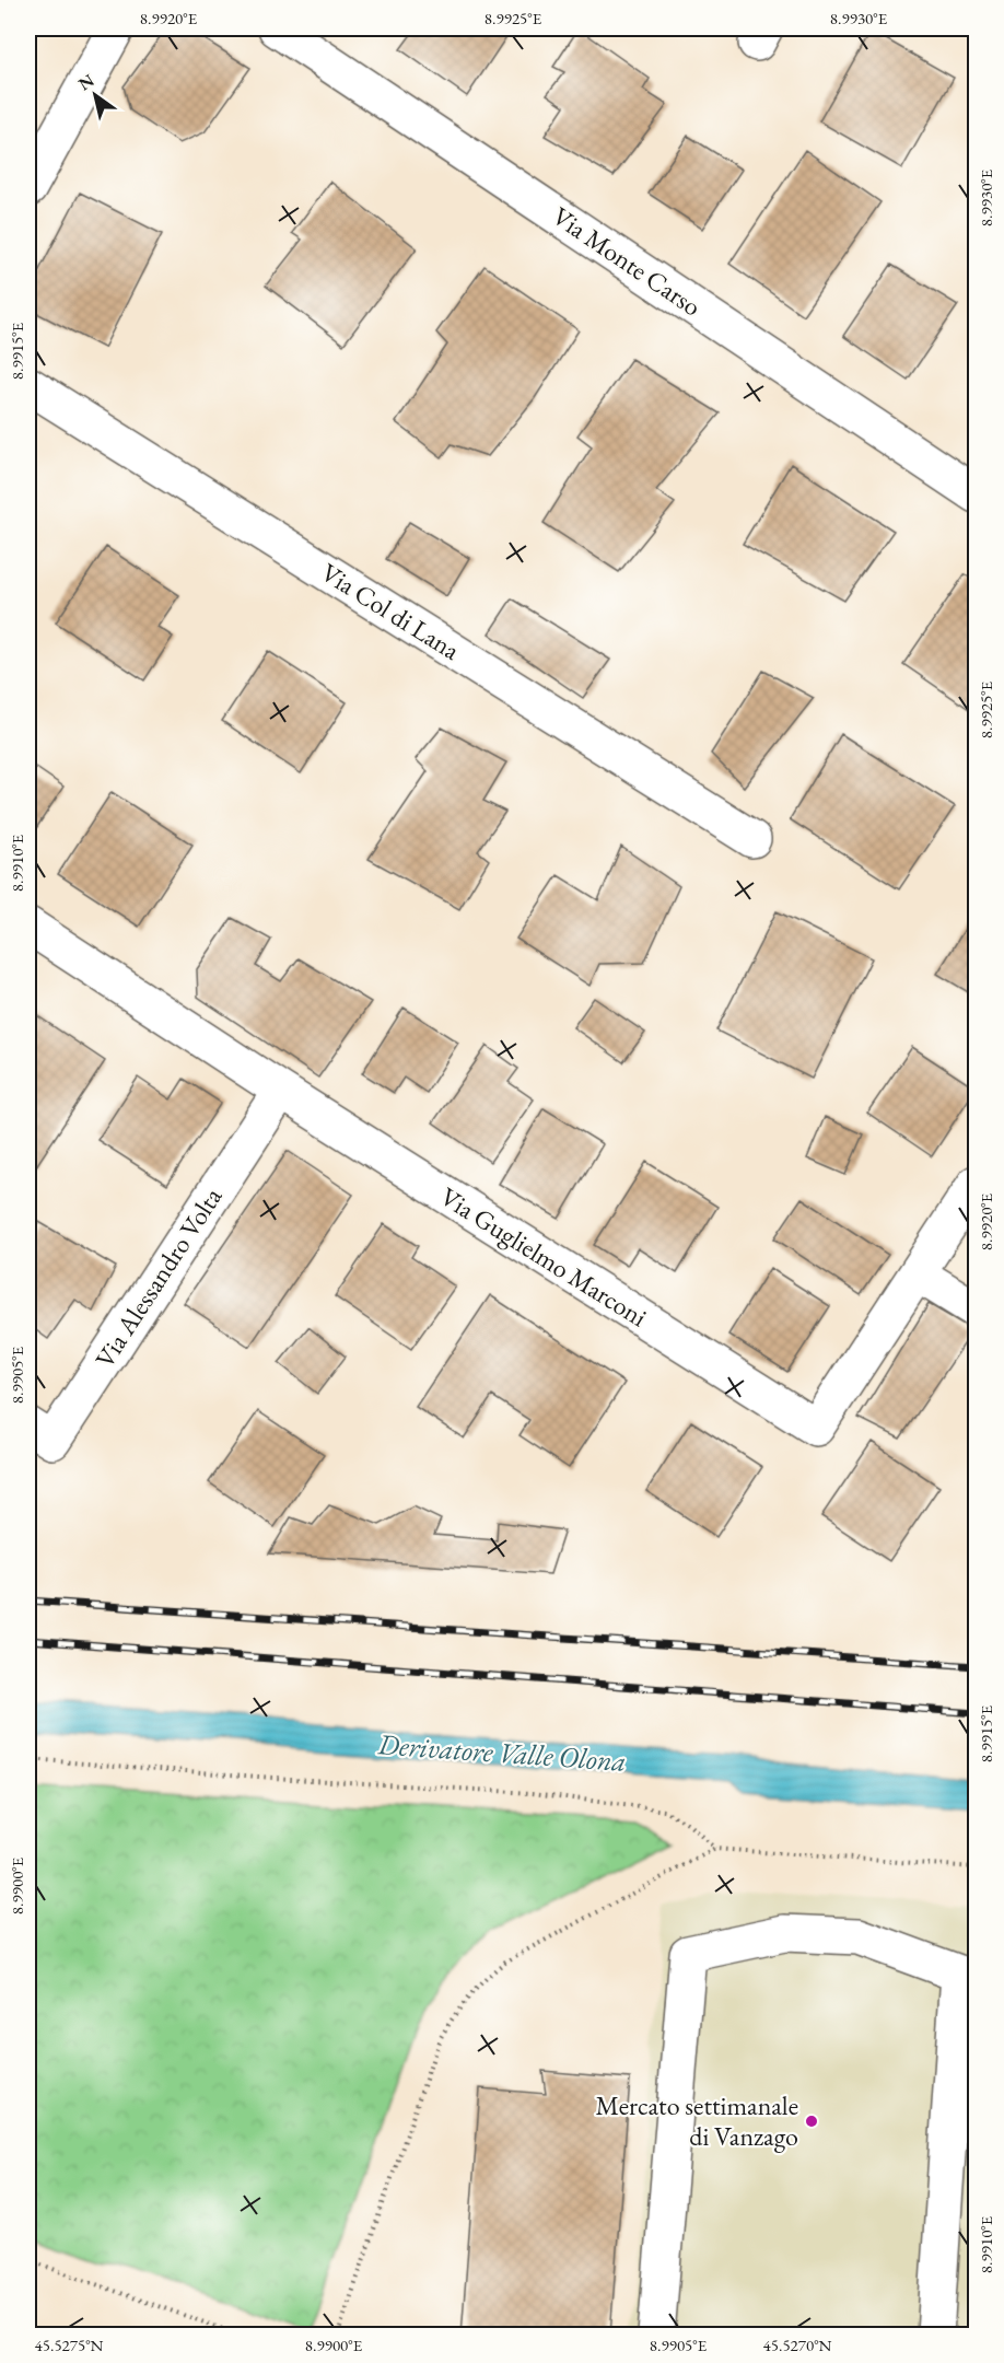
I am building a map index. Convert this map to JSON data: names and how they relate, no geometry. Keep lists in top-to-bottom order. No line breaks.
{"streets":{"street":["Via Monte Carso","Via Col di Lana","Via Guglielmo Marconi","Via Alessandro Volta"]},"crossings":[["Via Guglielmo Marconi","Via Alessandro Volta"]],"water":["Derivatore Valle Olona"],"places":["Mercato settimanale di Vanzago"],"north":"top left","coordinates":["8.9920°E","8.9925°E","8.9930°E","8.9915°E","8.9910°E","8.9905°E","8.9900°E","45.5275°N","45.5270°N"]}
